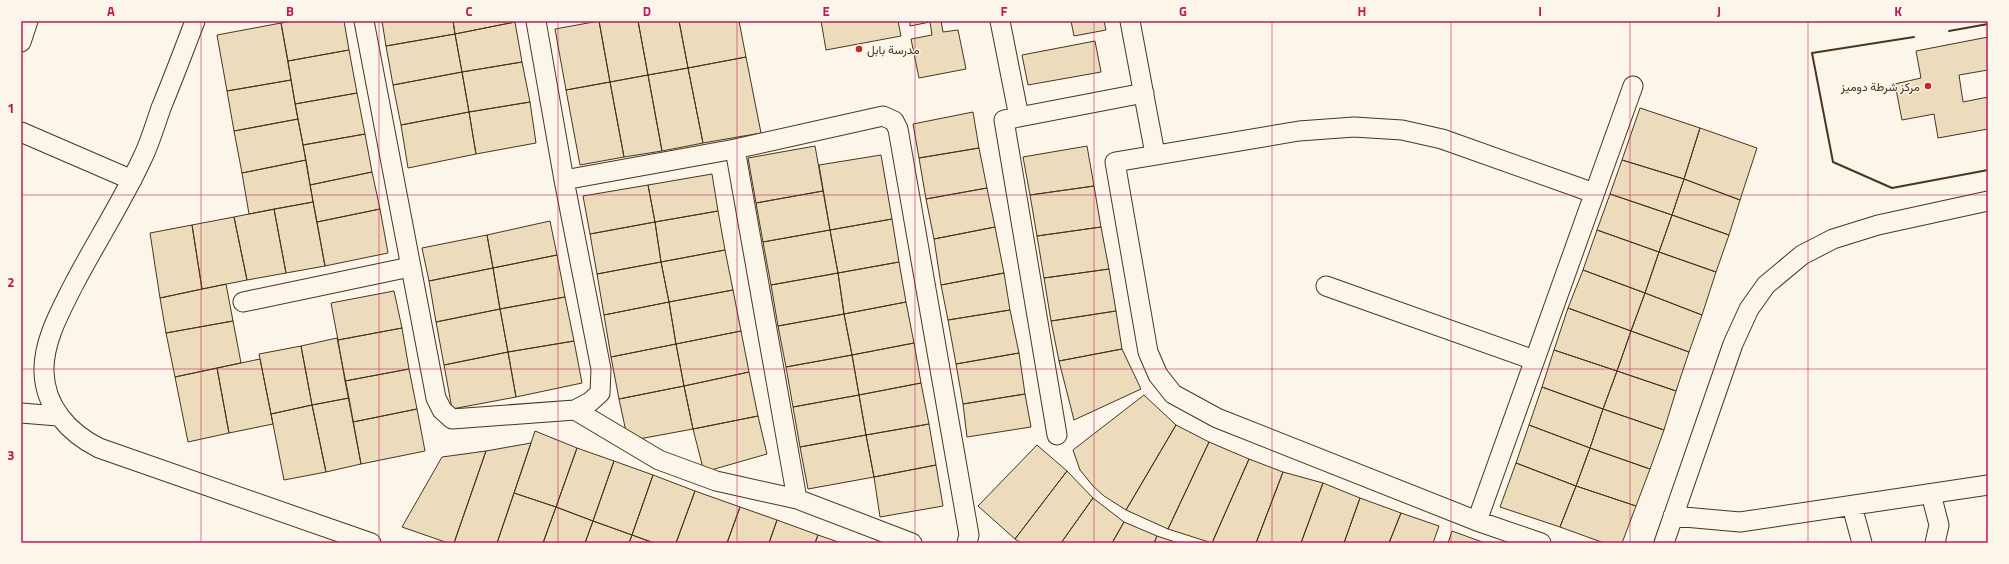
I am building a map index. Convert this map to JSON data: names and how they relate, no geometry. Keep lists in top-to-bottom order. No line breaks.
{"places":["مدرسة بابل","مركز شرطة دوميز"],"grid":{"columns":["A","B","C","D","E","F","G","H","I","J","K"],"rows":["1","2","3"]}}
